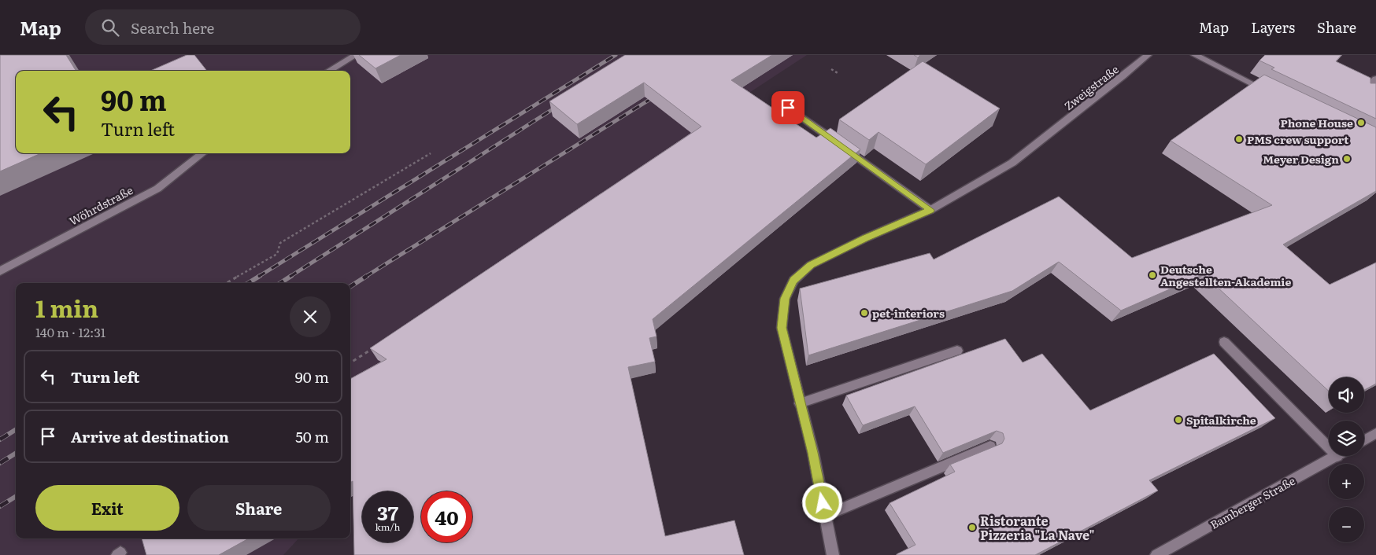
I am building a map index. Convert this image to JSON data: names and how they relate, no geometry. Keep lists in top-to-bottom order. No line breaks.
{"streets":{"street":["Zweigstraße","Wöhrdstraße","Bamberger Straße"]},"places":["Phone House","PMS crew support","Meyer Design","Deutsche Angestellten-Akademie","pet-interiors","Spitalkirche","Ristorante Pizzeria \"La Nave\""],"page":{"header":"Map","search":"Search here","nav":["Map","Layers","Share"],"turn":["90 m","Turn left"],"heading":["1 min","140 m · 12:31"],"list":[{"name":"Turn left","value":"90 m"},{"name":"Arrive at destination","value":"50 m"}],"map_buttons":["+","−"],"buttons":["Exit","Share"],"speed":"37 km/h","limit":"40"}}
